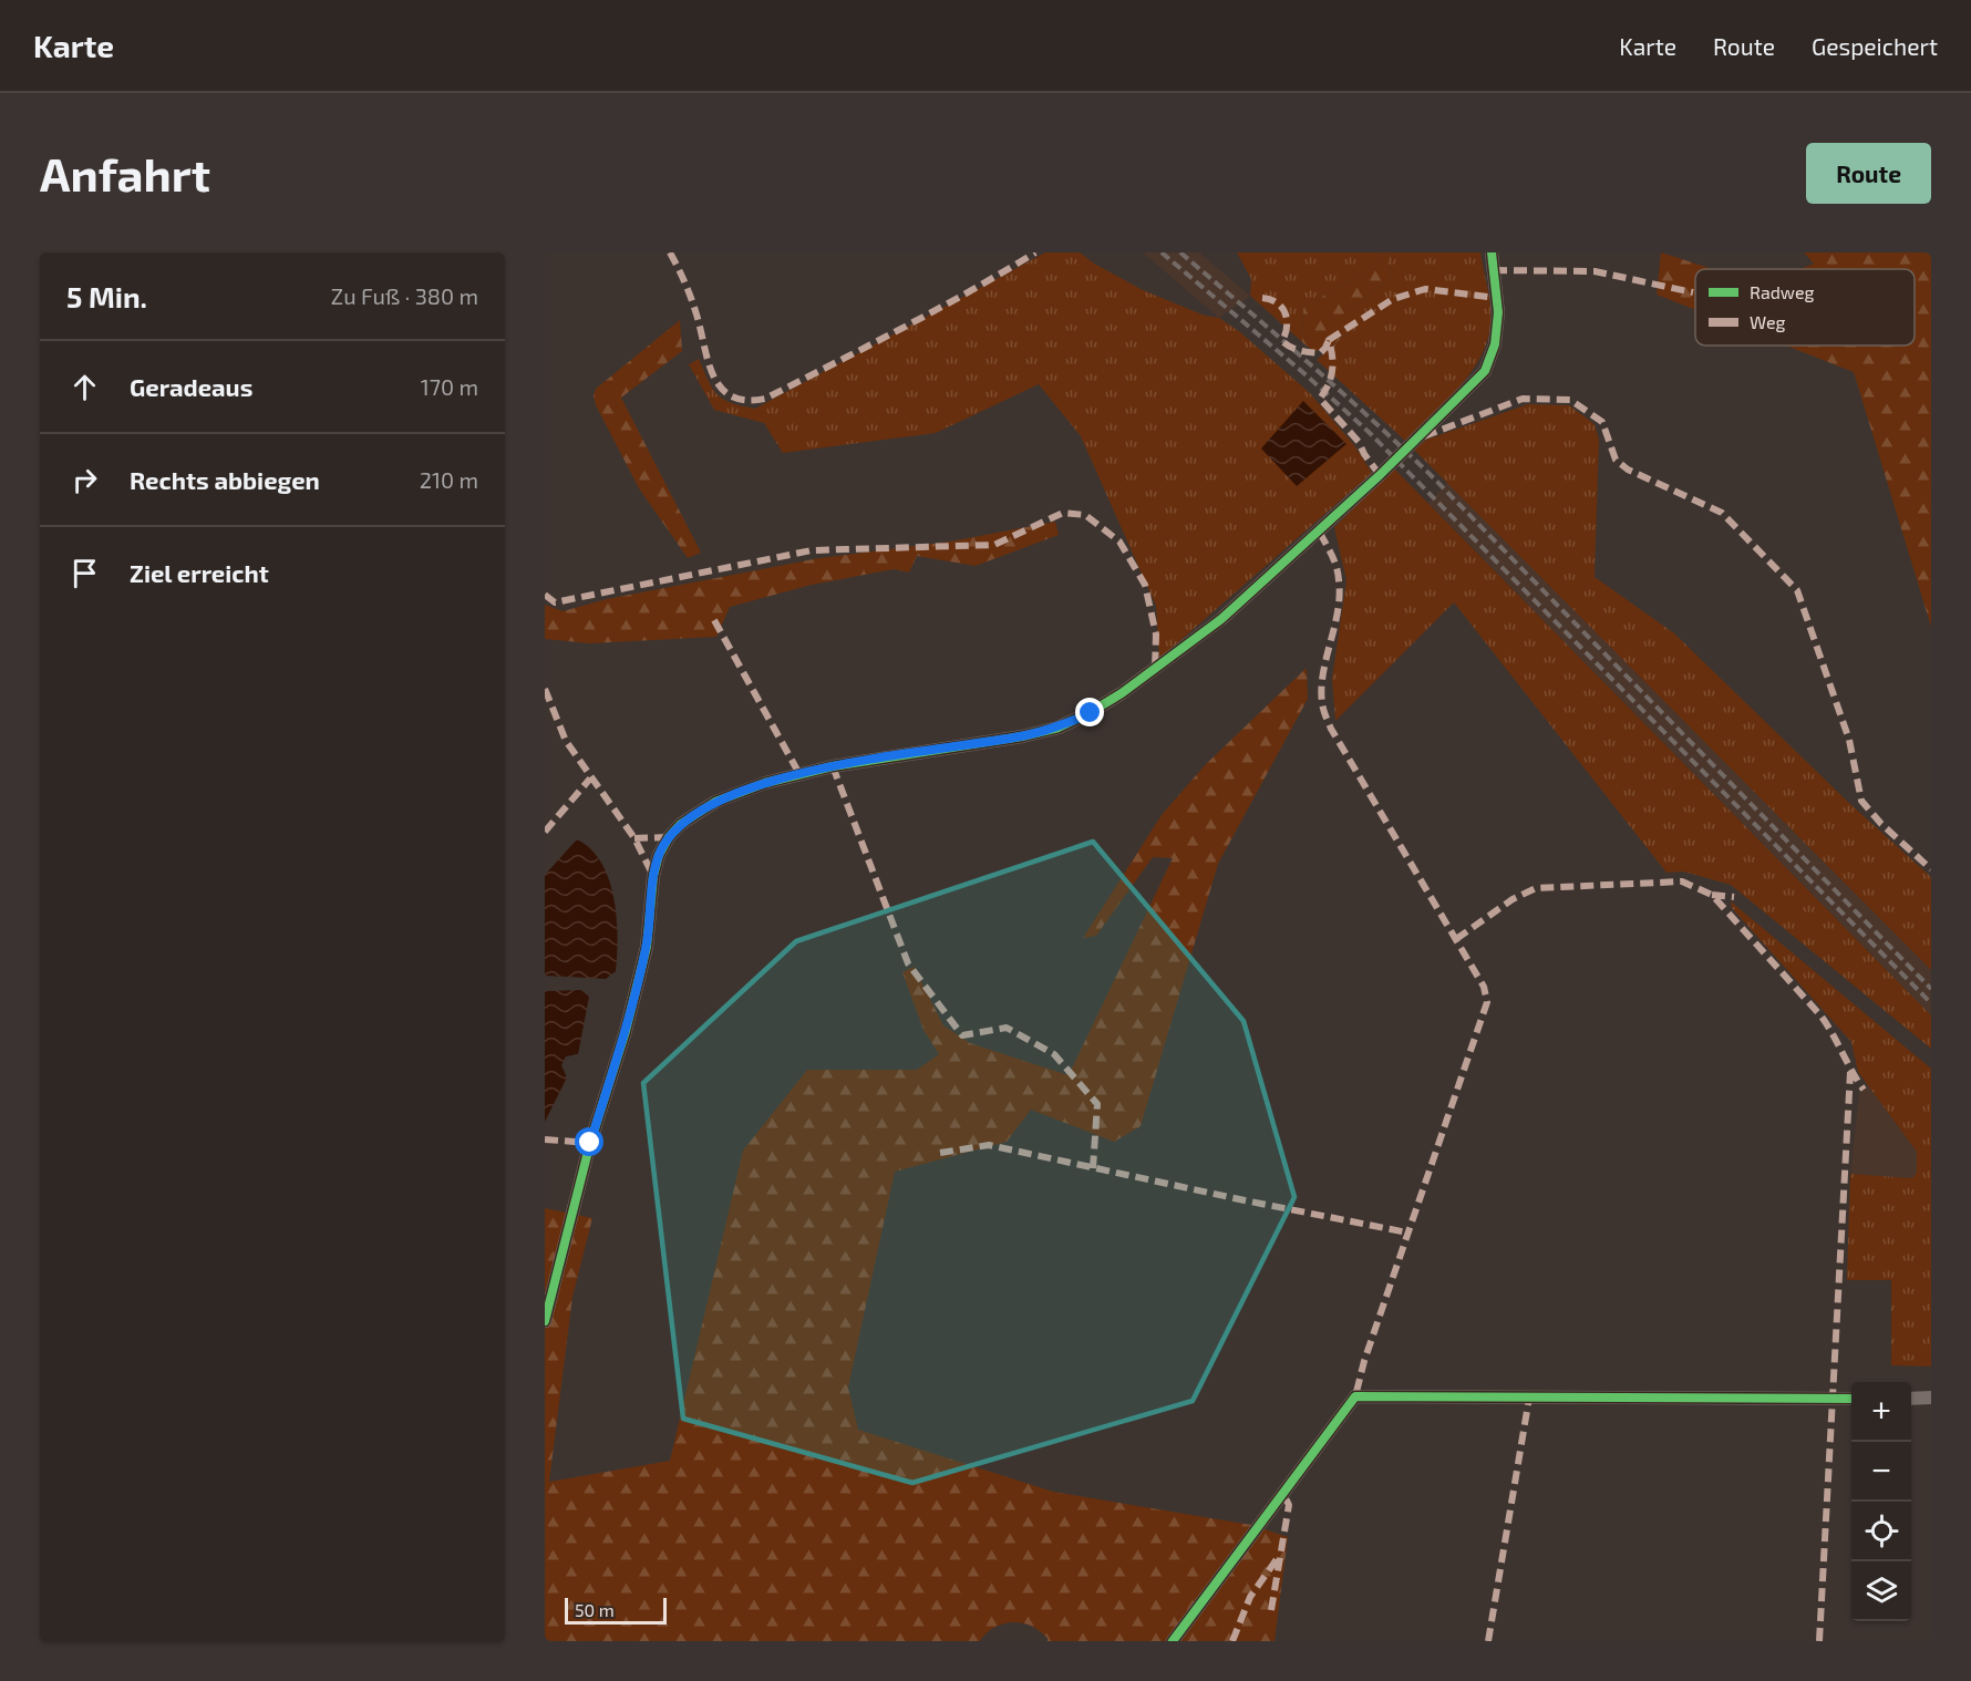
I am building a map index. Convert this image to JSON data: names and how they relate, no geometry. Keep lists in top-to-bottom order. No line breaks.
{"legend":["Radweg","Weg"],"scale_bar":"50 m","page":{"header":"Karte","nav":["Karte","Route","Gespeichert"],"buttons":"Route","title":"Anfahrt","heading":["5 Min.","Zu Fuß · 380 m"],"list":[["Geradeaus","170 m"],["Rechts abbiegen","210 m"],"Ziel erreicht"],"map_buttons":["+","−"],"scale":"50 m"}}
